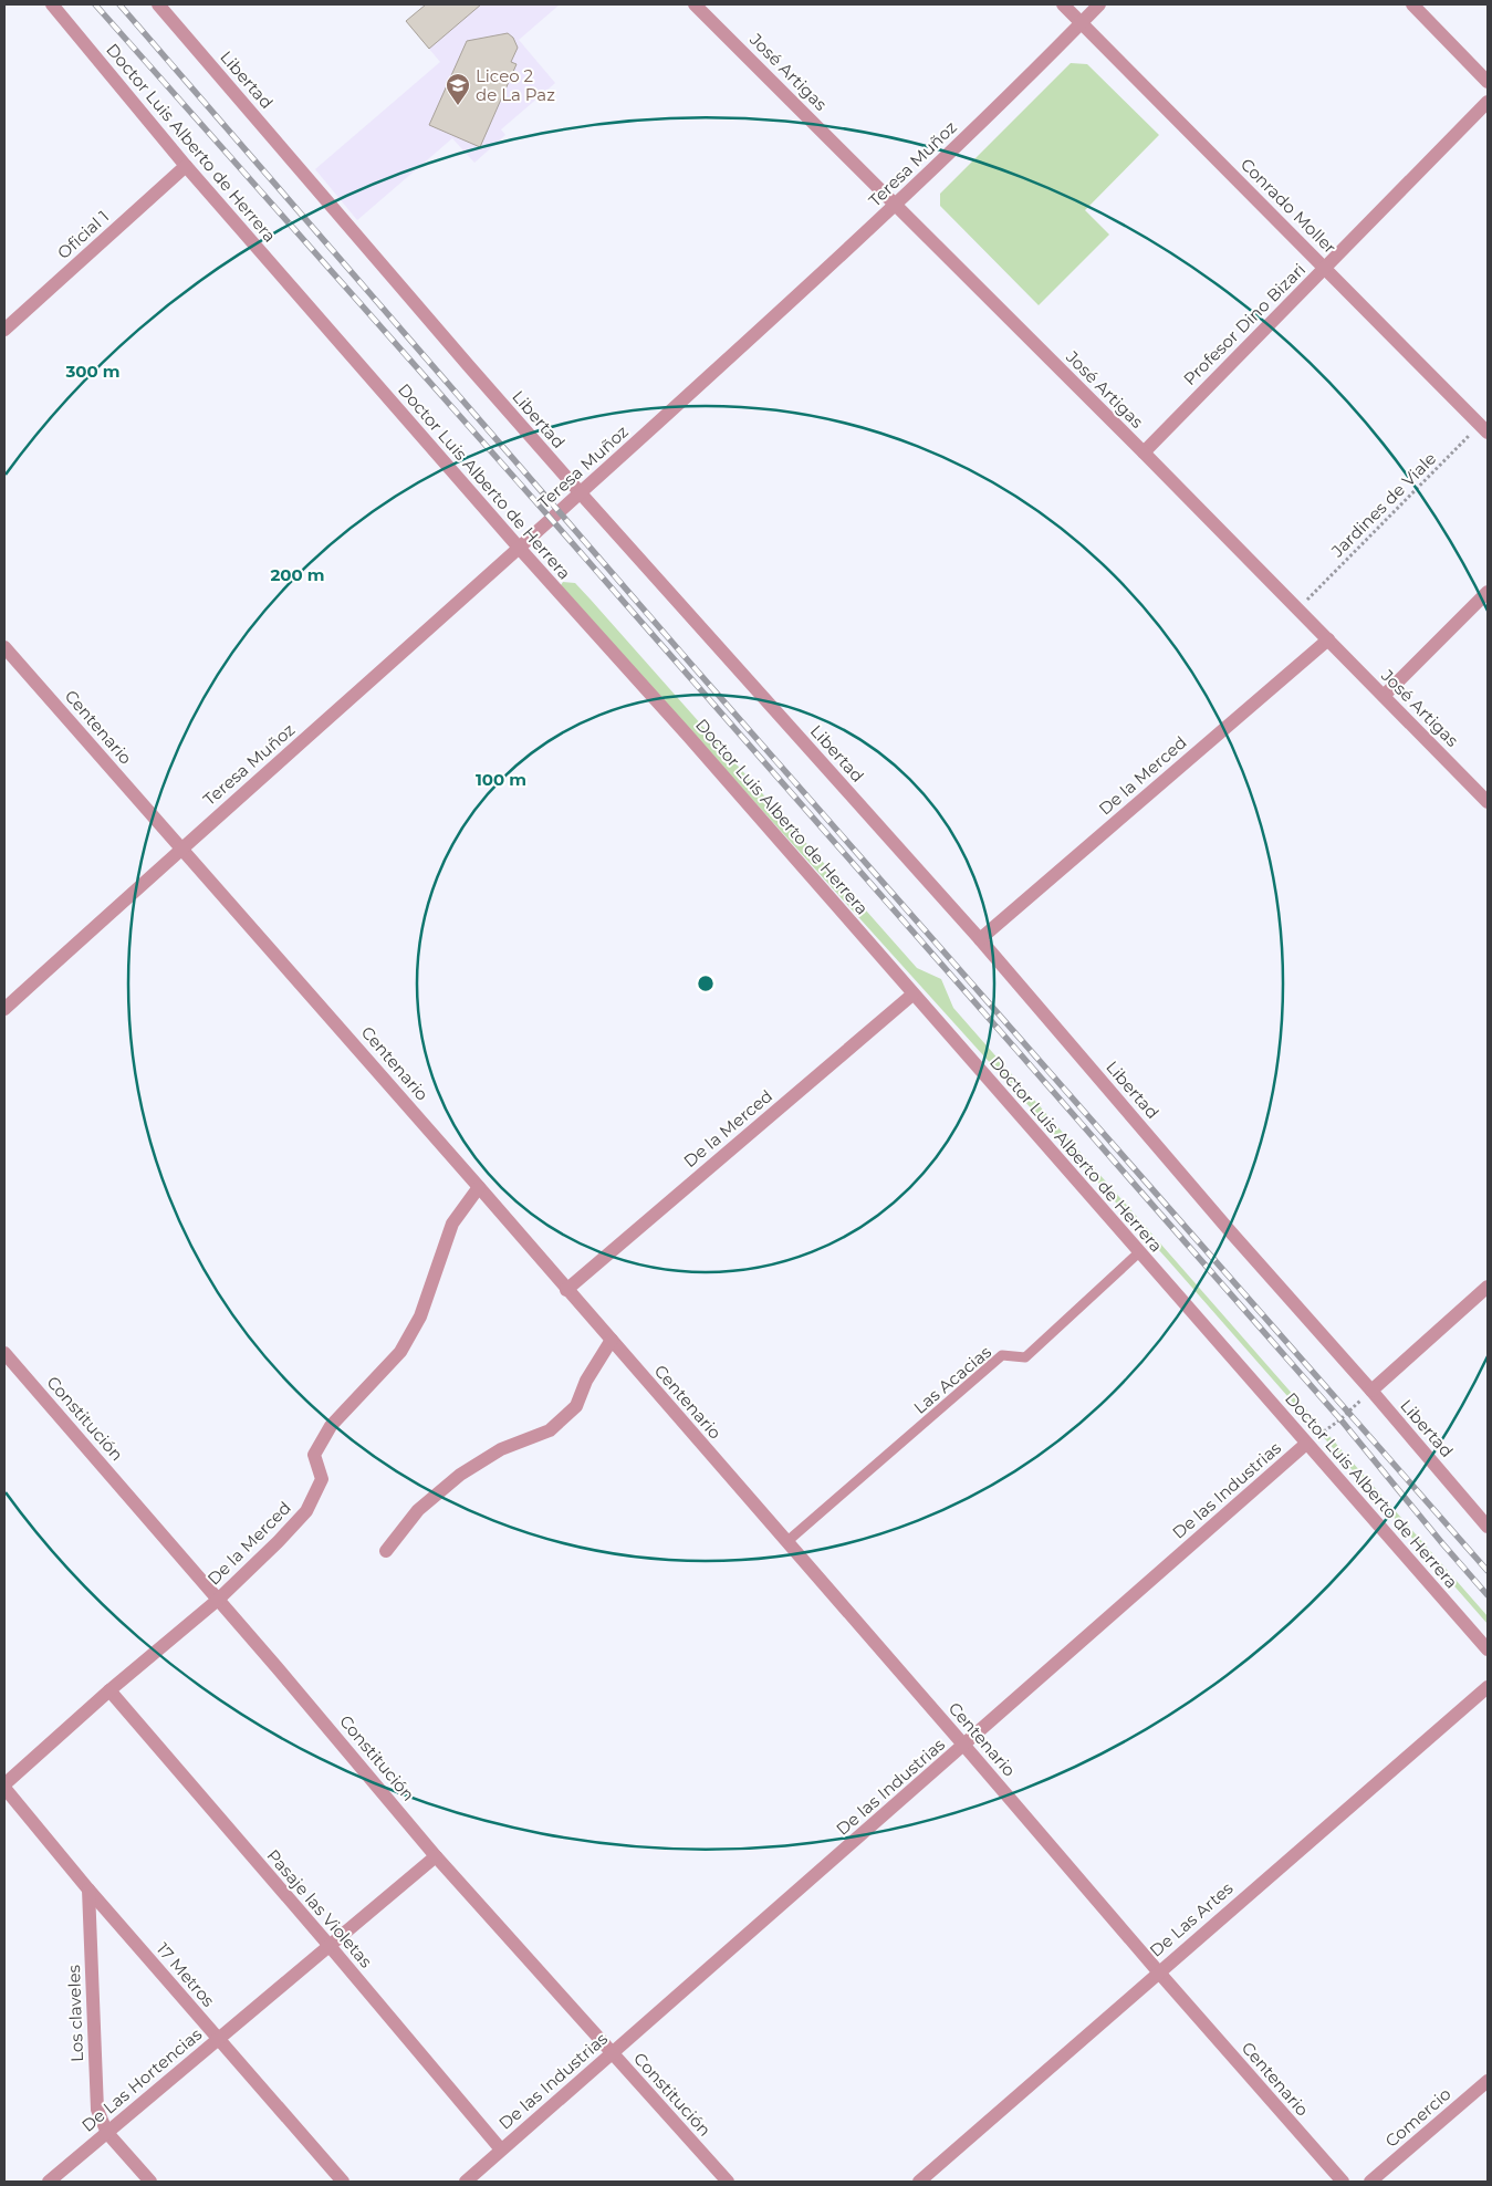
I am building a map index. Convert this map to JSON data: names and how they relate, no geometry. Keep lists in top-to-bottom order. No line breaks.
{"streets":{"street":["José Artigas","Libertad","Doctor Luis Alberto de Herrera","Teresa Muñoz","Conrado Moller","Oficial 1","Profesor Dino Bizari","Centenario","De la Merced","Constitución","De las Industrias","Pasaje las Violetas","De Las Artes","17 Metros","Los claveles","De Las Hortencias","Comercio"],"lane":["Las Acacias"],"path":["Jardines de Viale"]},"crossings":[["José Artigas","Teresa Muñoz"],["José Artigas","Profesor Dino Bizari"],["José Artigas","Jardines de Viale"],["José Artigas","De la Merced"],["Libertad","Teresa Muñoz"],["Libertad","De la Merced"],["Libertad","De las Industrias"],["Doctor Luis Alberto de Herrera","Teresa Muñoz"],["Doctor Luis Alberto de Herrera","Oficial 1"],["Doctor Luis Alberto de Herrera","De la Merced"],["Doctor Luis Alberto de Herrera","Las Acacias"],["Doctor Luis Alberto de Herrera","De las Industrias"],["Teresa Muñoz","Conrado Moller"],["Teresa Muñoz","Centenario"],["Conrado Moller","Profesor Dino Bizari"],["Conrado Moller","Jardines de Viale"],["Centenario","De la Merced"],["Centenario","Las Acacias"],["Centenario","De las Industrias"],["Centenario","De Las Artes"],["De la Merced","Constitución"],["De la Merced","Pasaje las Violetas"],["De la Merced","17 Metros"],["Constitución","De las Industrias"],["Constitución","De Las Hortencias"],["De las Industrias","Pasaje las Violetas"],["Pasaje las Violetas","De Las Hortencias"],["17 Metros","Los claveles"],["17 Metros","De Las Hortencias"],["Los claveles","De Las Hortencias"]],"places":{"school or university":["Liceo 2 de La Paz"]},"rings":["300 m","200 m","100 m"]}
